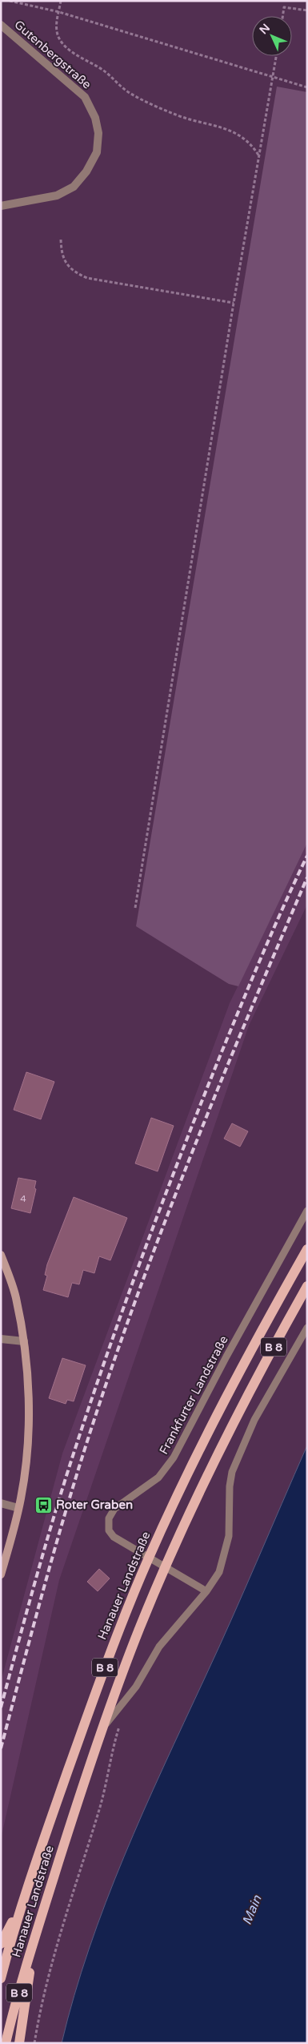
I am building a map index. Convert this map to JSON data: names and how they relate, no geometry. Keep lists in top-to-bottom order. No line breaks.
{"streets":{"main road":["B 8","Hanauer Landstraße"],"street":["Gutenbergstraße"],"lane":["Frankfurter Landstraße"]},"crossings":[["B 8","Frankfurter Landstraße"],["B 8","Hanauer Landstraße"],["Frankfurter Landstraße","Hanauer Landstraße"]],"water":["Main"],"places":{"bus stop":["Roter Graben"]},"house_numbers":["4"],"north":"top left"}
